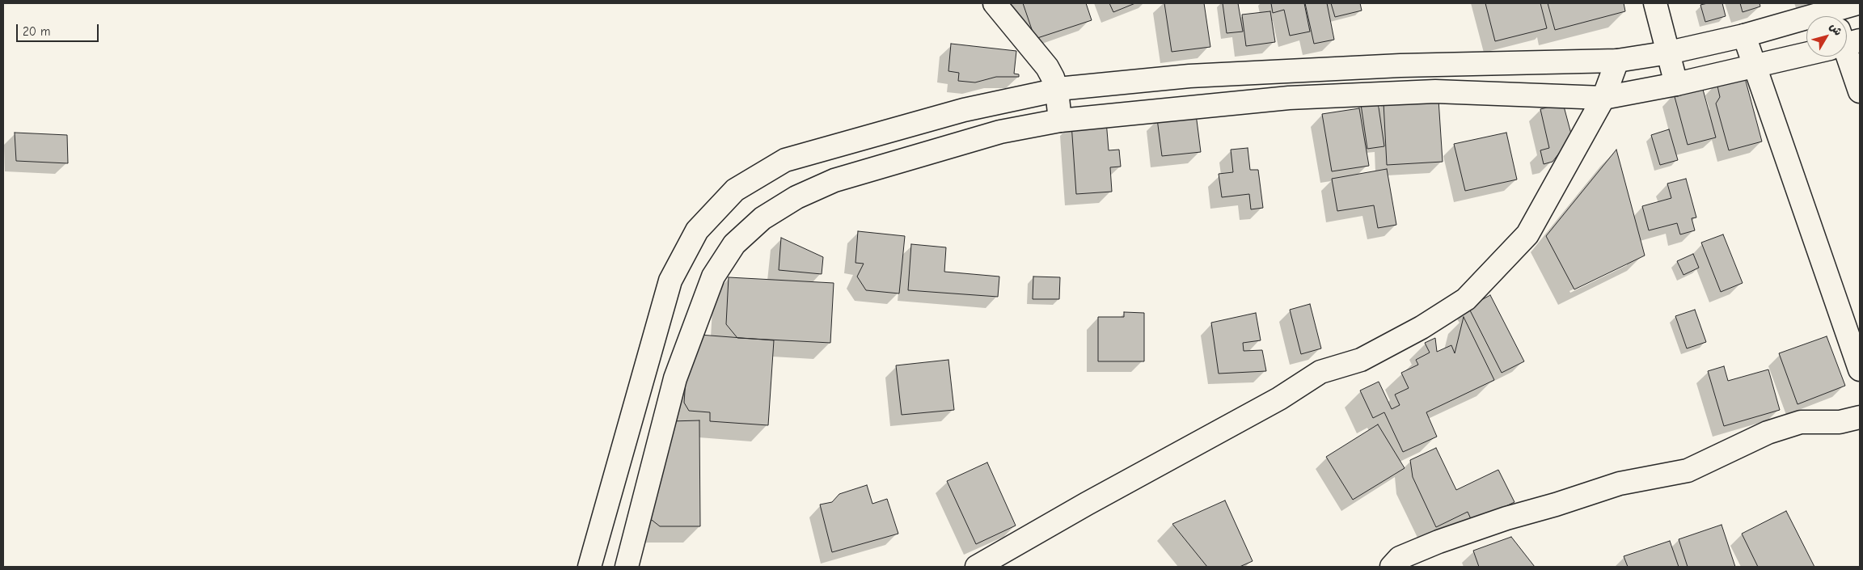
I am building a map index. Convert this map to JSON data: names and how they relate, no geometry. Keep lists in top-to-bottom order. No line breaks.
{"scale_bar":"20 m","north":"top right"}
